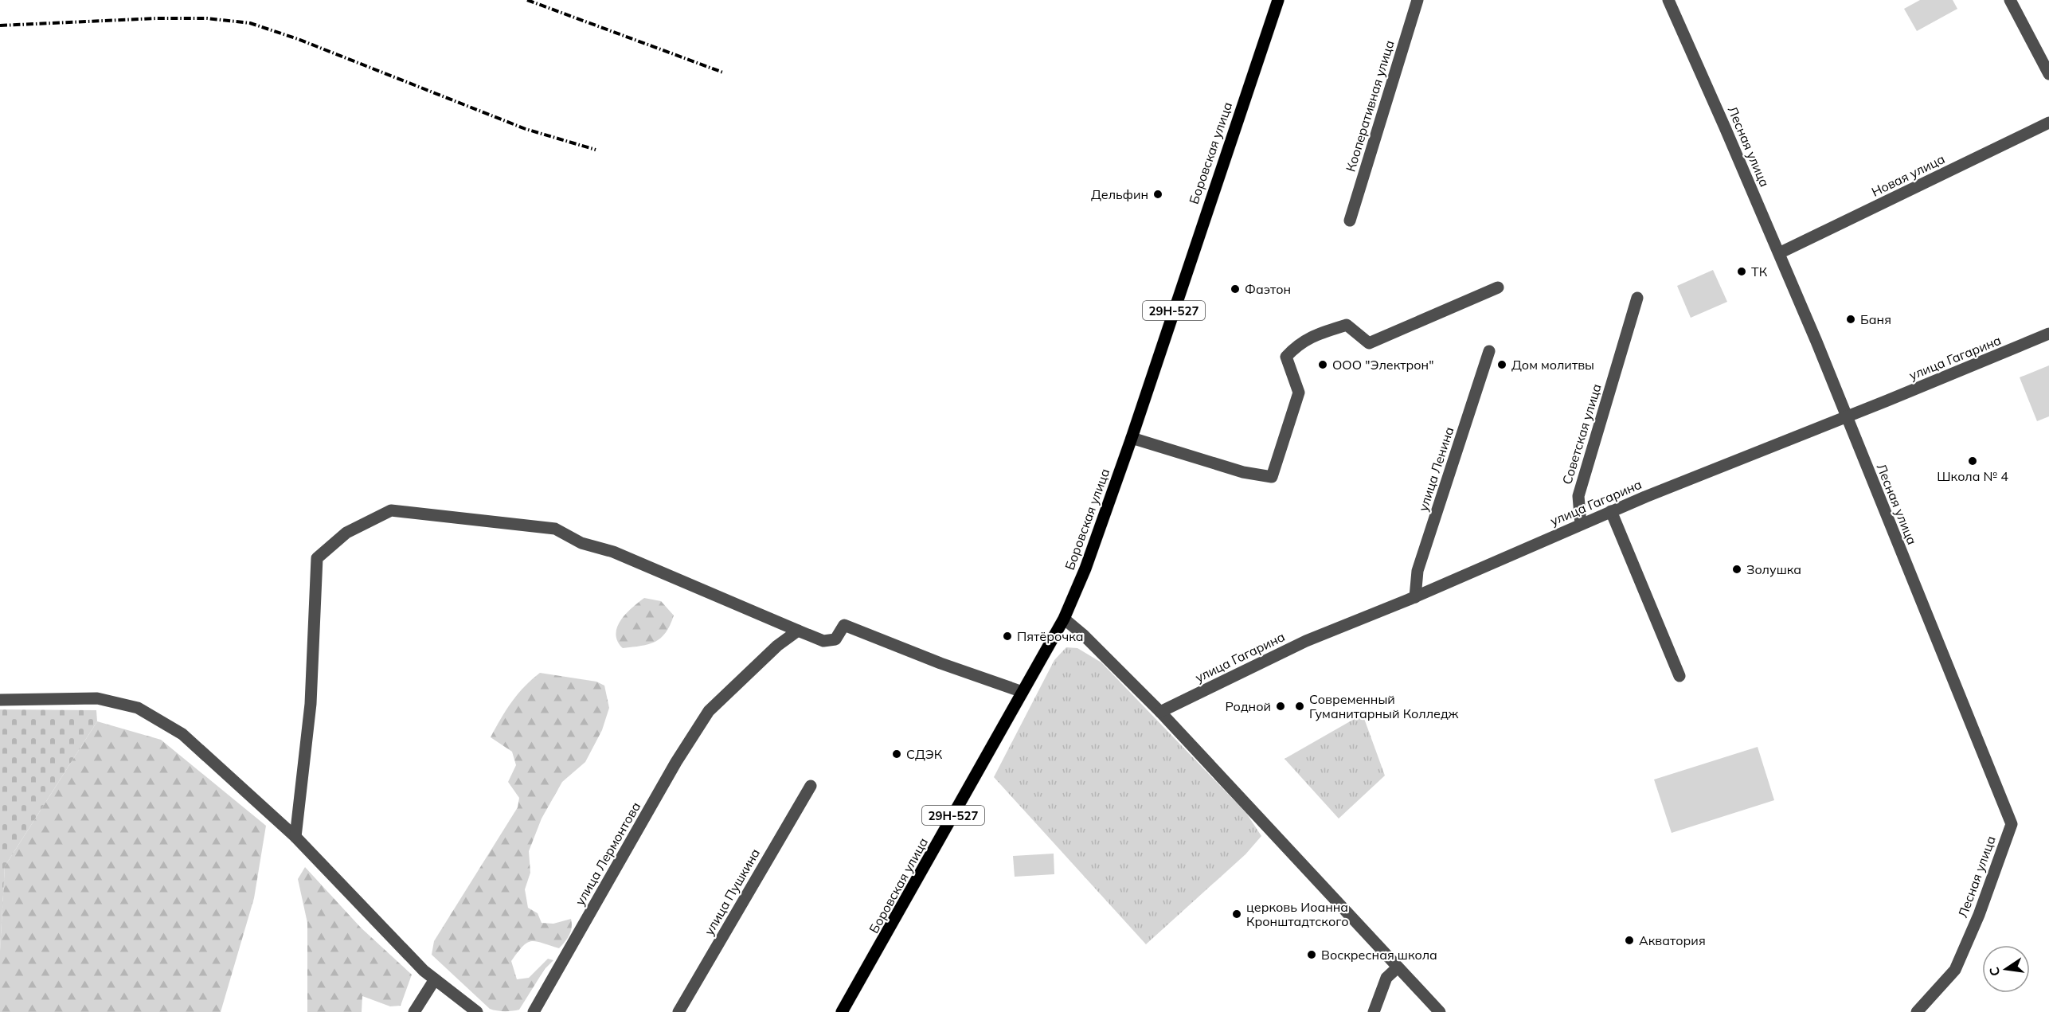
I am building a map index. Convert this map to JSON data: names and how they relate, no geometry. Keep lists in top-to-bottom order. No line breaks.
{"streets":{"main road":["Боровская улица","29Н-527"],"street":["Кооперативная улица","Лесная улица","Новая улица","улица Гагарина","Советская улица","улица Ленина","улица Лермонтова","улица Пушкина"]},"crossings":[["Лесная улица","Новая улица"],["Лесная улица","улица Гагарина"],["улица Гагарина","Советская улица"],["улица Гагарина","улица Ленина"]],"places":["Дельфин","ТК","Фаэтон","Баня","ООО \"Электрон\"","Дом молитвы","Школа № 4","Золушка","Пятёрочка","Родной","Современный Гуманитарный Колледж","СДЭК","церковь Иоанна Кронштадтского","Акватория","Воскресная школа"],"north":"left"}
